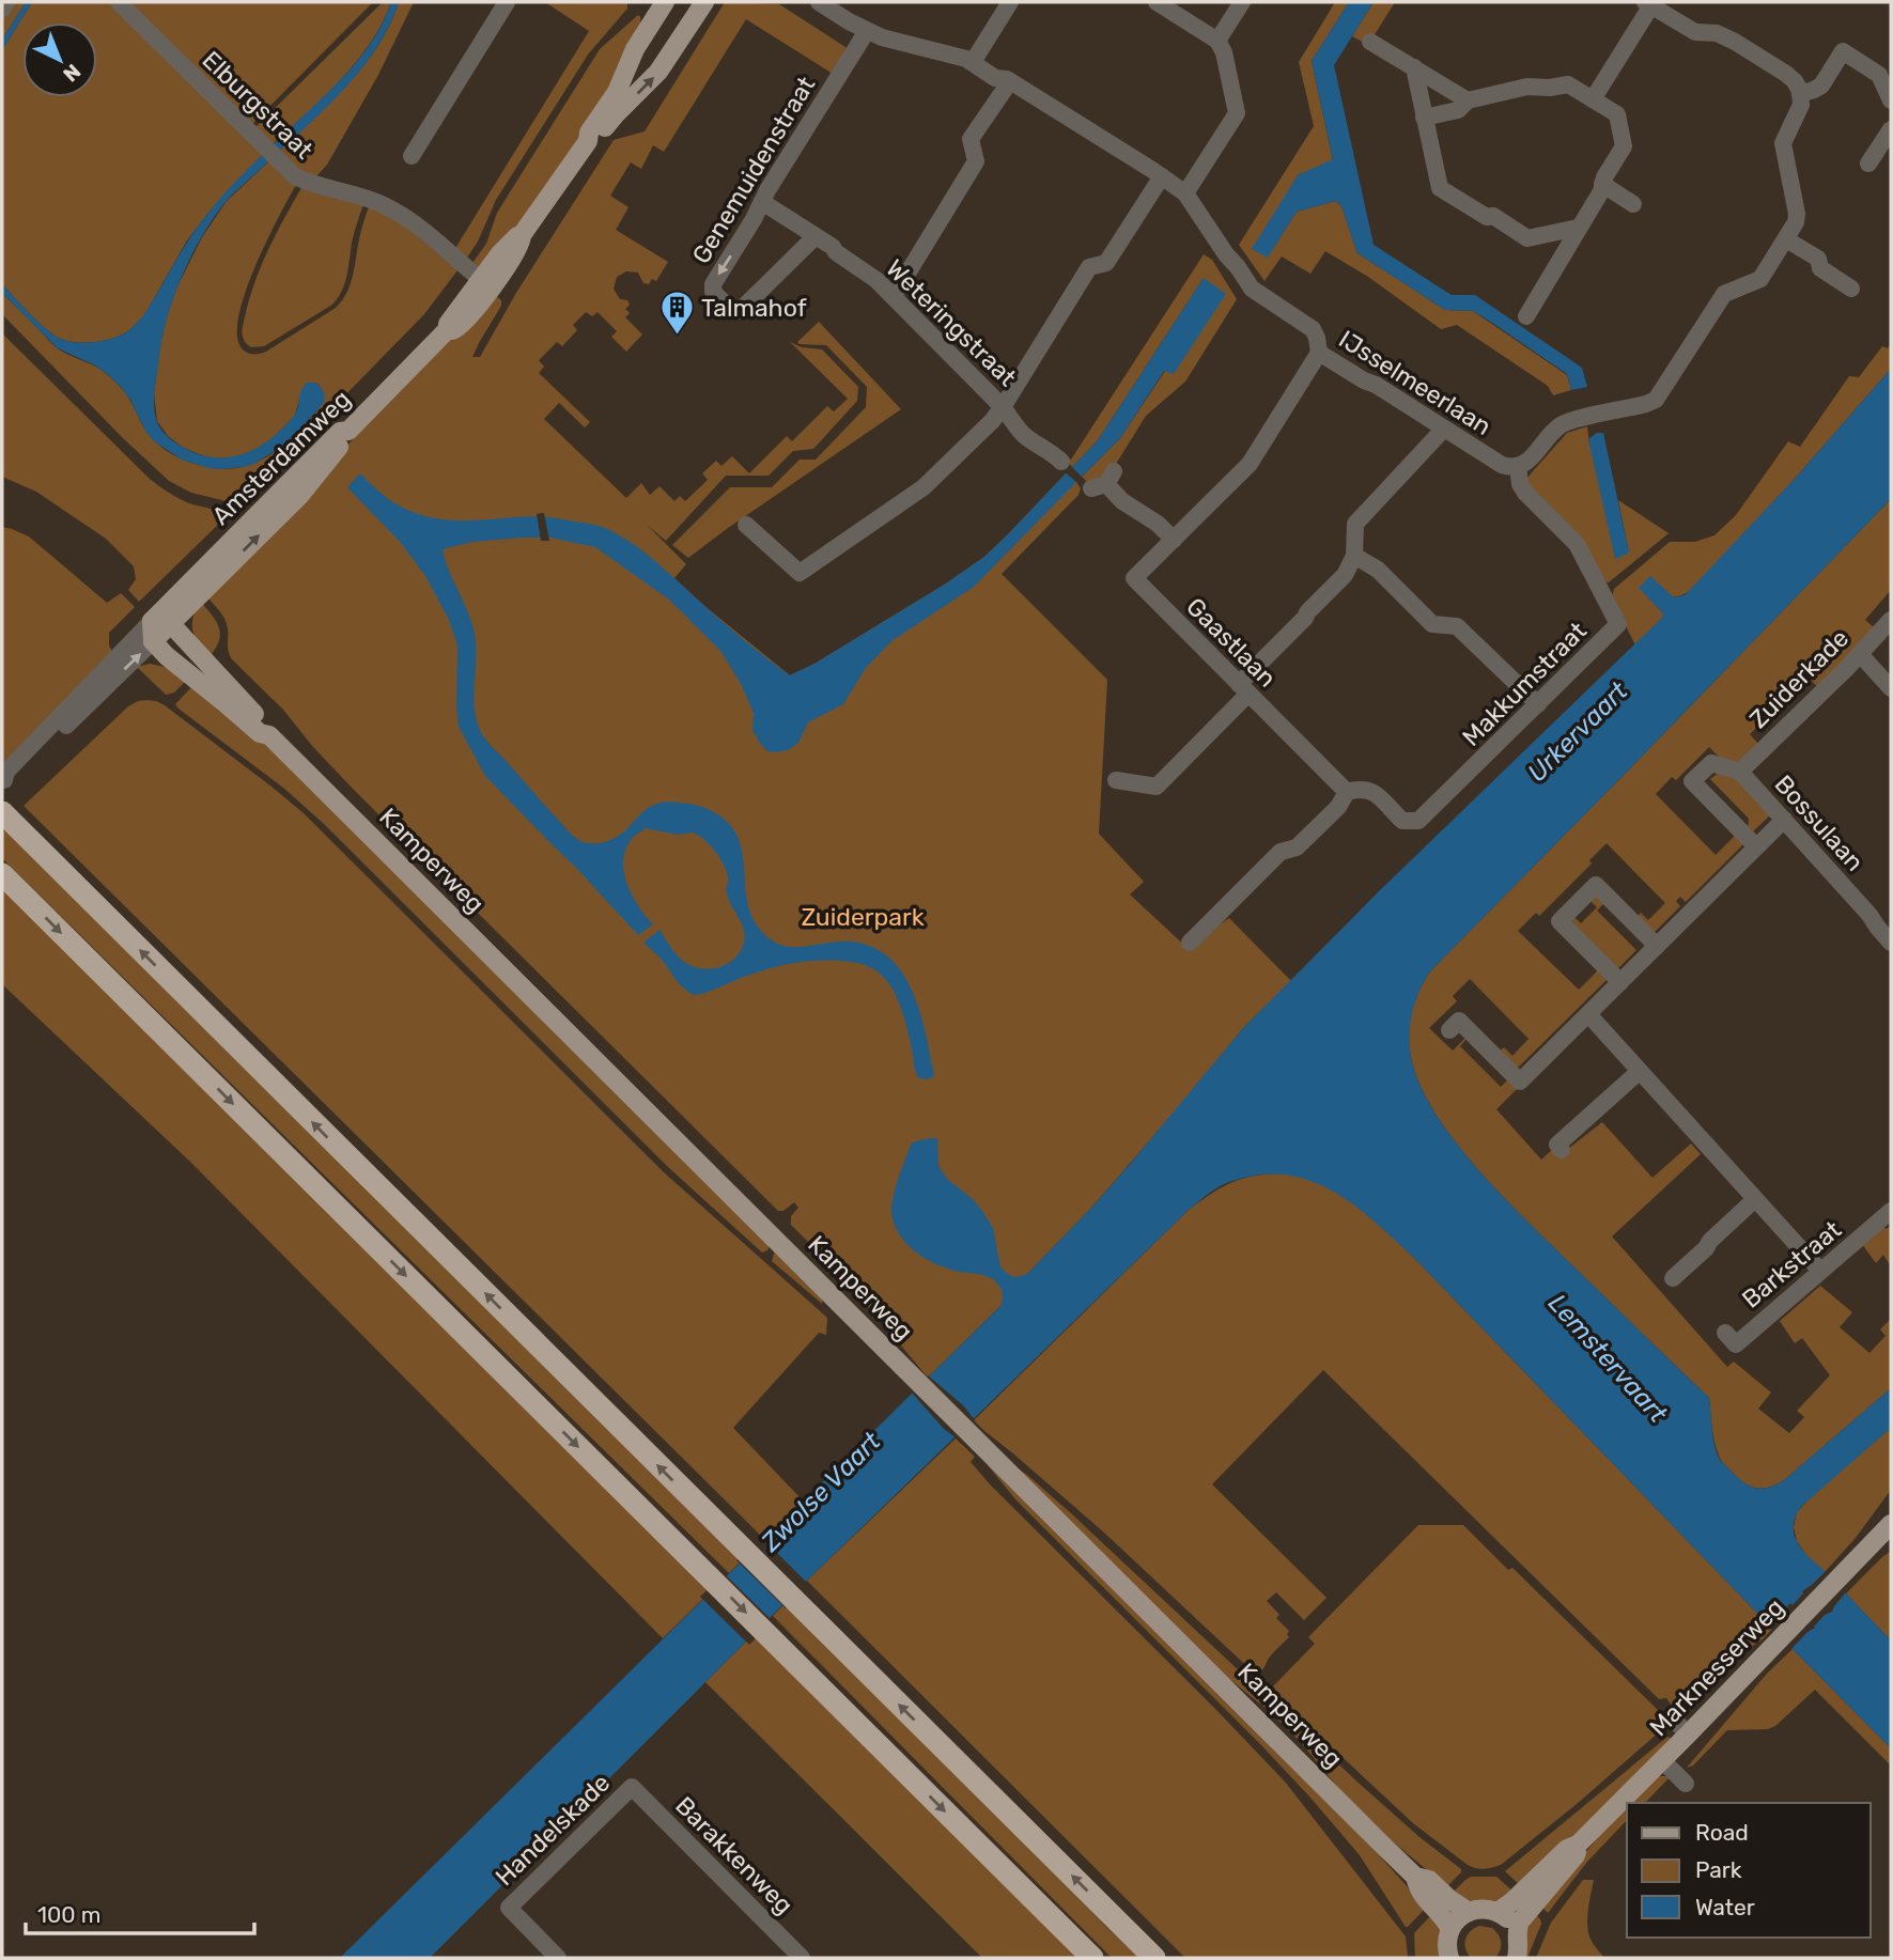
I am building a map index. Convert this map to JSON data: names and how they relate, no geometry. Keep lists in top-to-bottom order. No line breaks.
{"streets":{"main road":["Amsterdamweg","Kamperweg","Marknesserweg"],"street":["Elburgstraat","Genemuidenstraat","Weteringstraat","IJsselmeerlaan","Gaastlaan","Zuiderkade","Makkumstraat","Bossulaan","Barkstraat","Handelskade","Barakkenweg"]},"crossings":[["Elburgstraat","Amsterdamweg"],["Genemuidenstraat","Weteringstraat"],["Genemuidenstraat","IJsselmeerlaan"],["IJsselmeerlaan","Gaastlaan"],["IJsselmeerlaan","Makkumstraat"],["Amsterdamweg","Kamperweg"],["Gaastlaan","Makkumstraat"],["Zuiderkade","Bossulaan"],["Handelskade","Barakkenweg"]],"water":["Urkervaart","Lemstervaart","Zwolse Vaart"],"parks":["Zuiderpark"],"places":{"building":["Talmahof"]},"legend":["Road","Park","Water"],"scale_bar":"100 m","north":"bottom right"}
